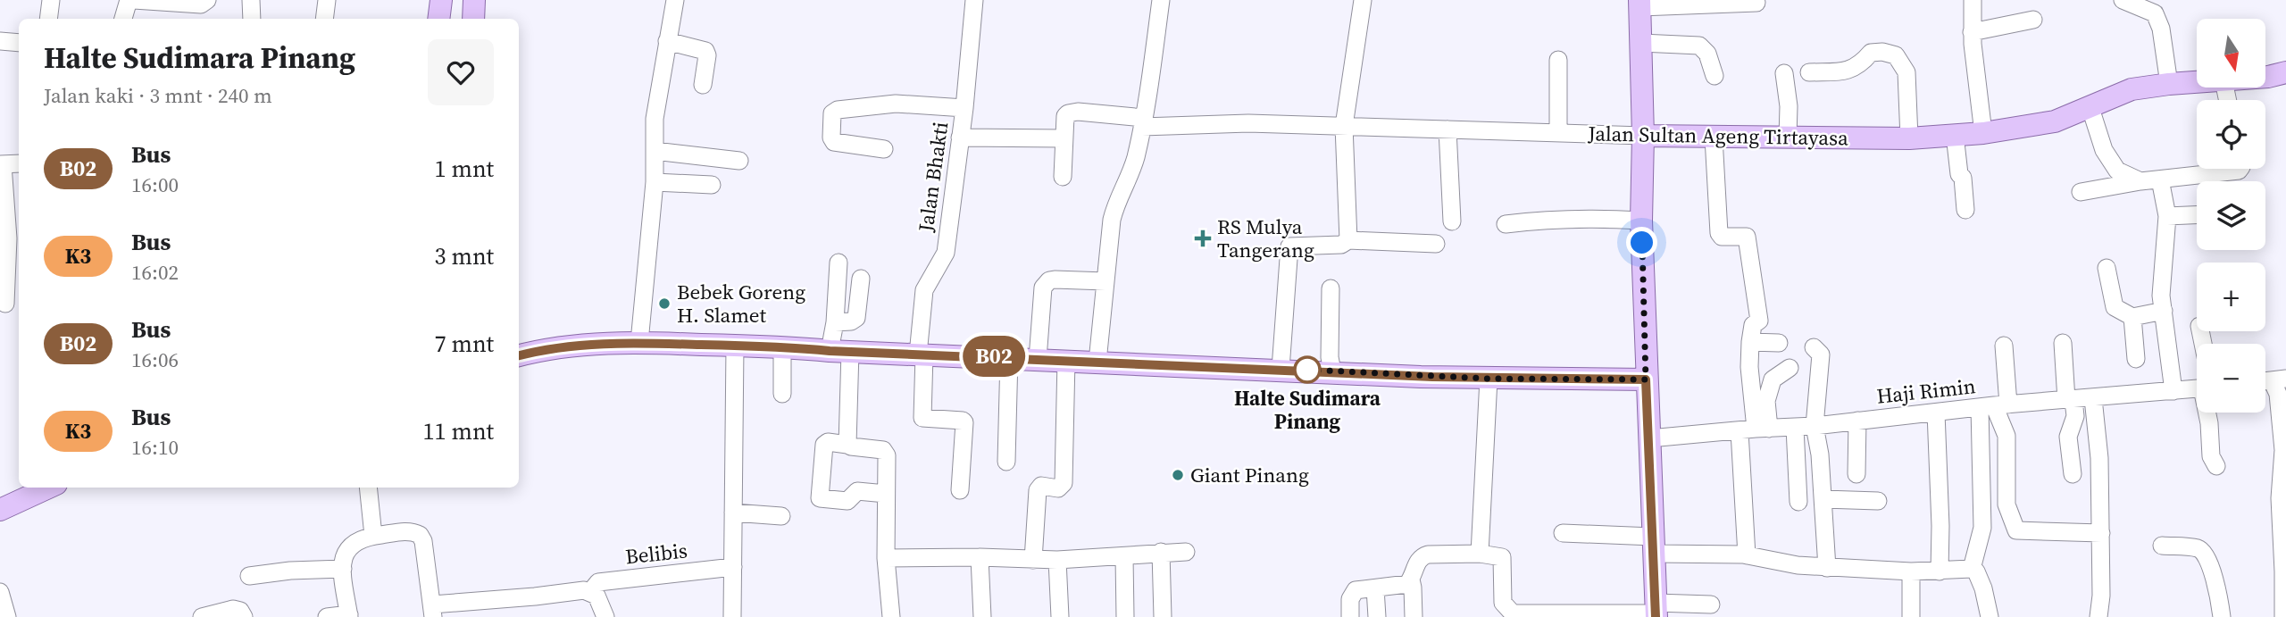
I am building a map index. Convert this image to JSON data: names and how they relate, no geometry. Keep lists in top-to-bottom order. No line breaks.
{"streets":{"main road":["Jalan Sultan Ageng Tirtayasa"],"street":["Jalan Bhakti","Haji Rimin","Belibis"]},"places":{"health":["RS Mulya Tangerang"],"other":["Bebek Goreng H. Slamet","Halte Sudimara Pinang","Giant Pinang"]},"lines":["bus line B02"],"north":"bottom","page":{"on_map":"B02","map_buttons":["+","−"],"heading":["Halte Sudimara Pinang","Jalan kaki · 3 mnt · 240 m"],"list":[{"mark":"B02","name":"Bus","note":"16:00","value":"1 mnt"},{"mark":"K3","name":"Bus","note":"16:02","value":"3 mnt"},{"mark":"B02","name":"Bus","note":"16:06","value":"7 mnt"},{"mark":"K3","name":"Bus","note":"16:10","value":"11 mnt"}]}}
